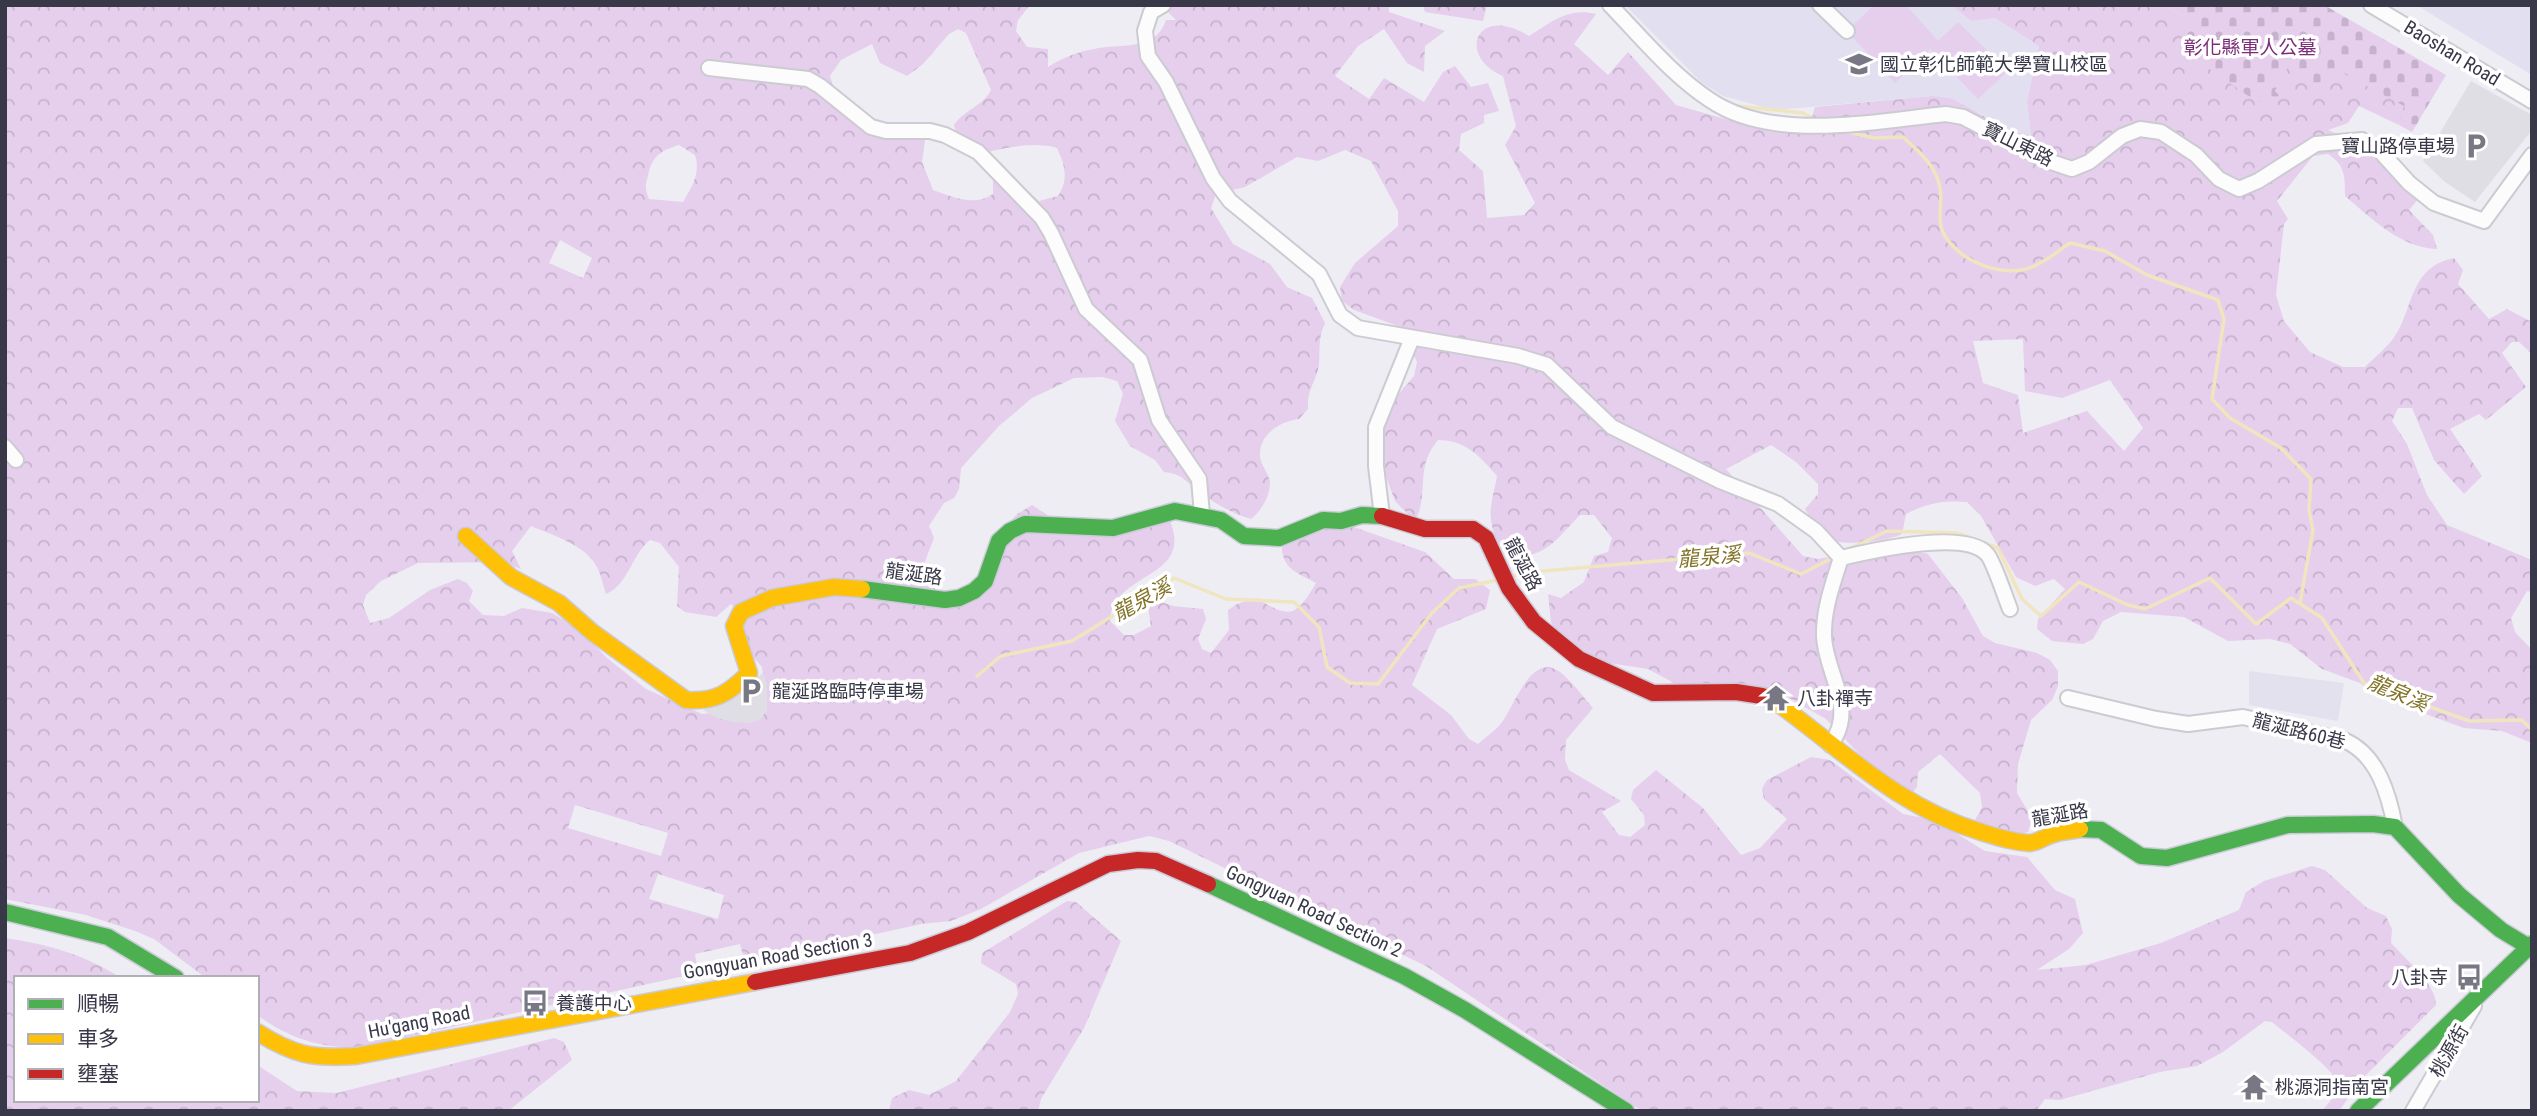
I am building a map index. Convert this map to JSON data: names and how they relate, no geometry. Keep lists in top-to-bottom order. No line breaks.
{"streets":{"street":["Baoshan Road","寶山東路","龍涎路","龍涎路60巷","Gongyuan Road Section 2","Gongyuan Road Section 3","Hu'gang Road","桃源街"]},"crossings":[["龍涎路","龍涎路60巷"],["Gongyuan Road Section 2","Gongyuan Road Section 3"],["Gongyuan Road Section 3","Hu'gang Road"]],"water":["龍泉溪"],"parks":["彰化縣軍人公墓"],"places":{"school or university":["國立彰化師範大學寶山校區"],"parking":["寶山路停車場","龍涎路臨時停車場"],"temple":["八卦禪寺","桃源洞指南宮"],"bus stop":["八卦寺","養護中心"]},"legend":["順暢","車多","壅塞"]}
